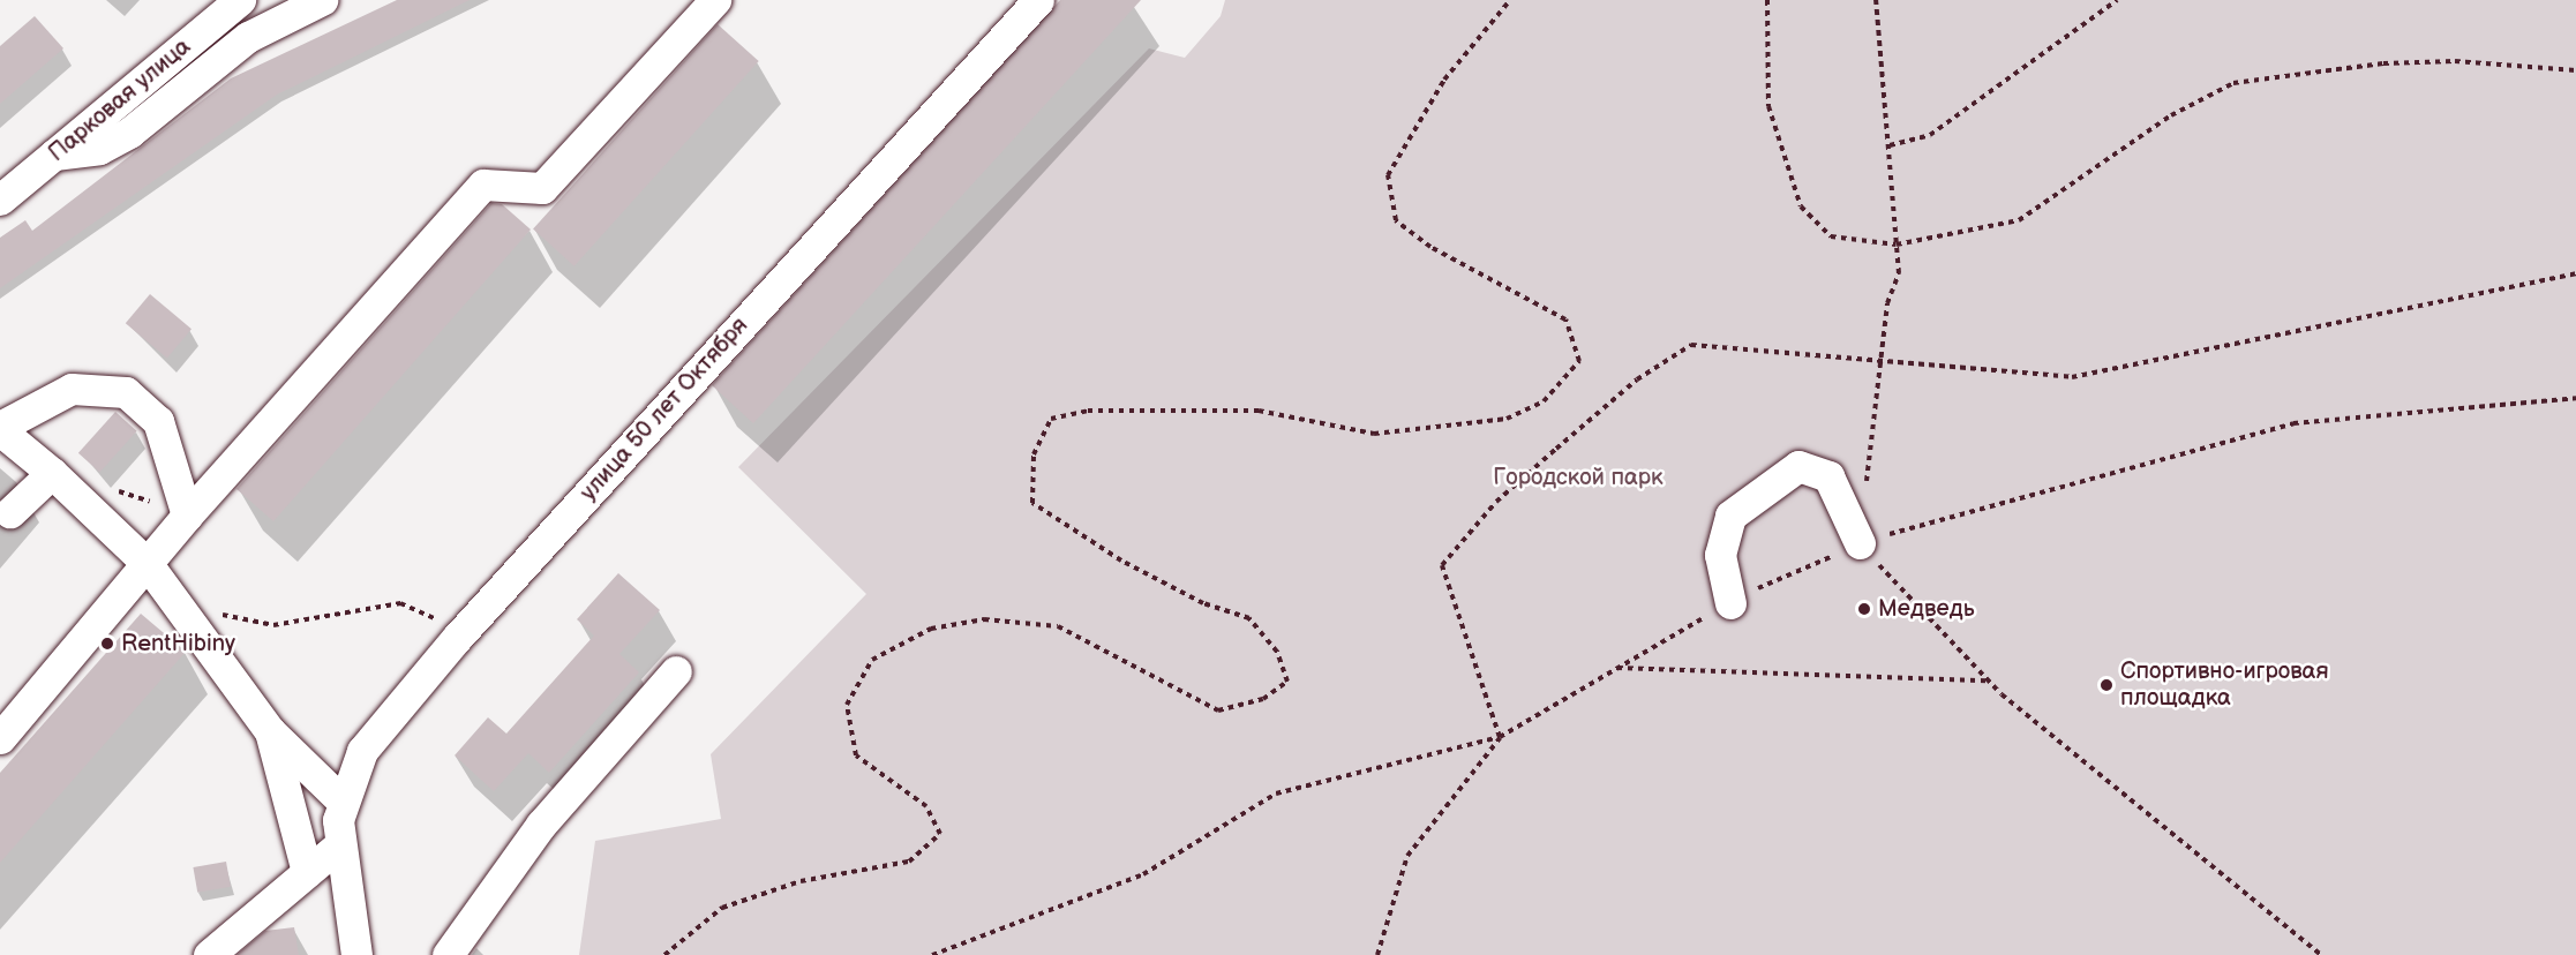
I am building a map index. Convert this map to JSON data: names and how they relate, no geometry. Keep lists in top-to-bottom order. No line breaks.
{"streets":{"street":["Парковая улица","улица 50 лет Октября"]},"parks":["Городской парк"],"places":["Медведь","RentHibiny","Спортивно-игровая площадка"]}
